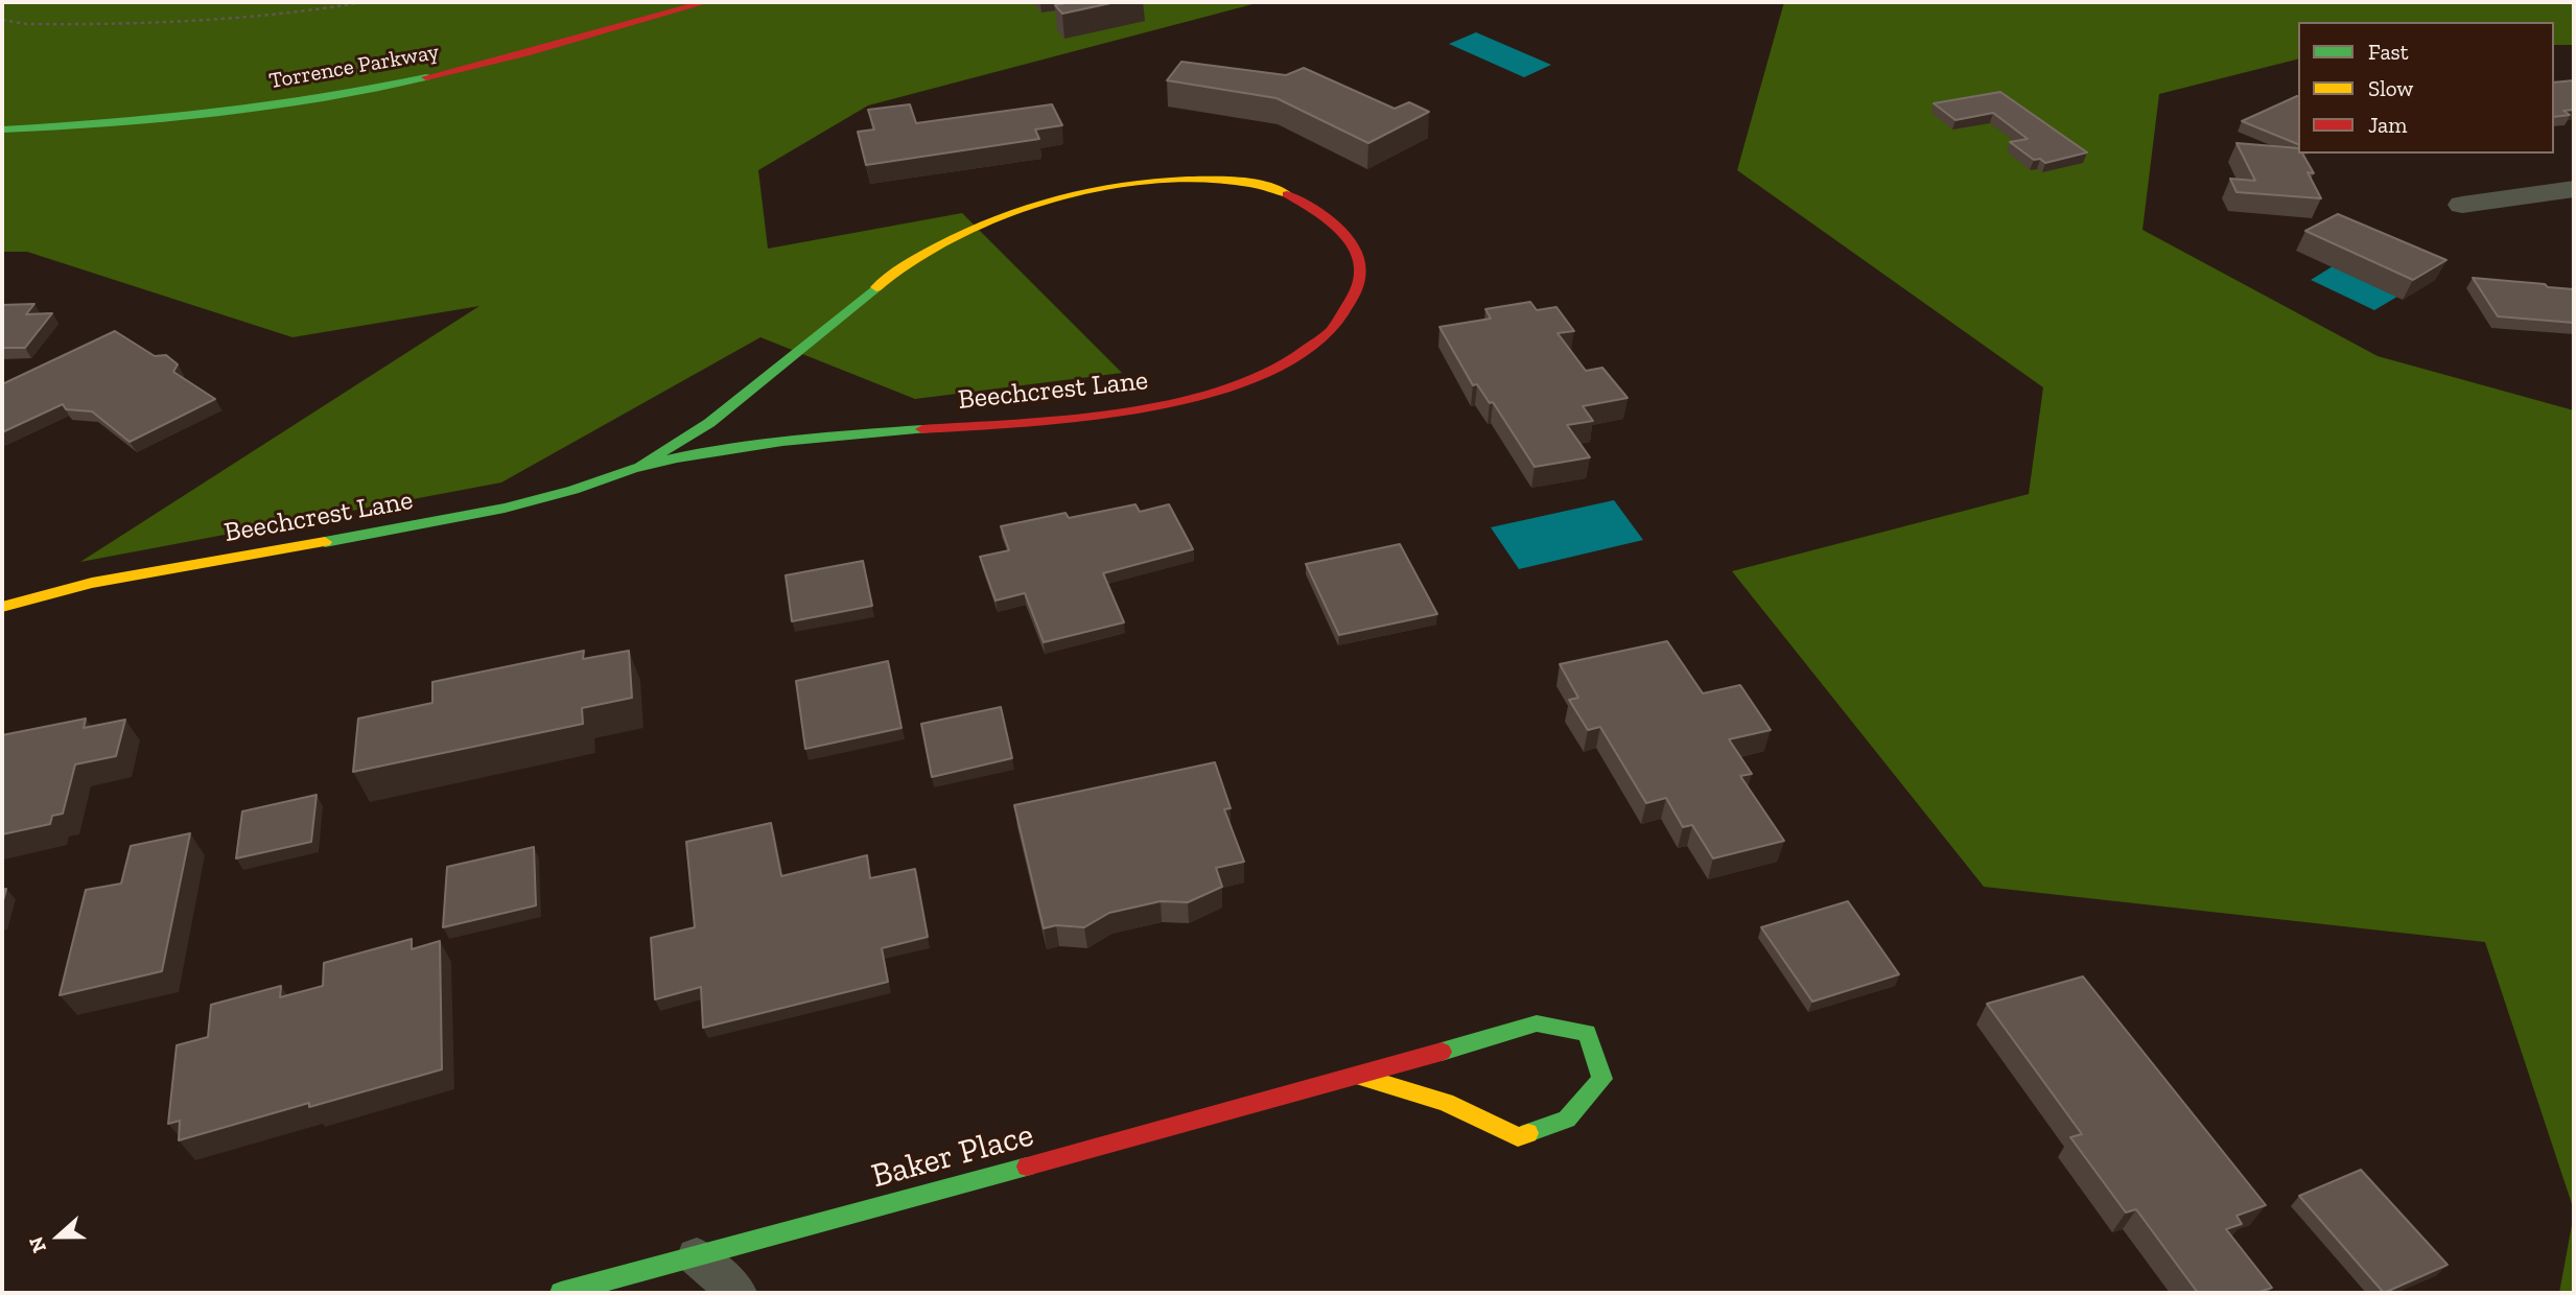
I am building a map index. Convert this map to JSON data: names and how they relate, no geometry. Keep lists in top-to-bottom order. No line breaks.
{"streets":{"street":["Torrence Parkway","Beechcrest Lane","Baker Place"]},"legend":["Fast","Slow","Jam"],"north":"left"}
